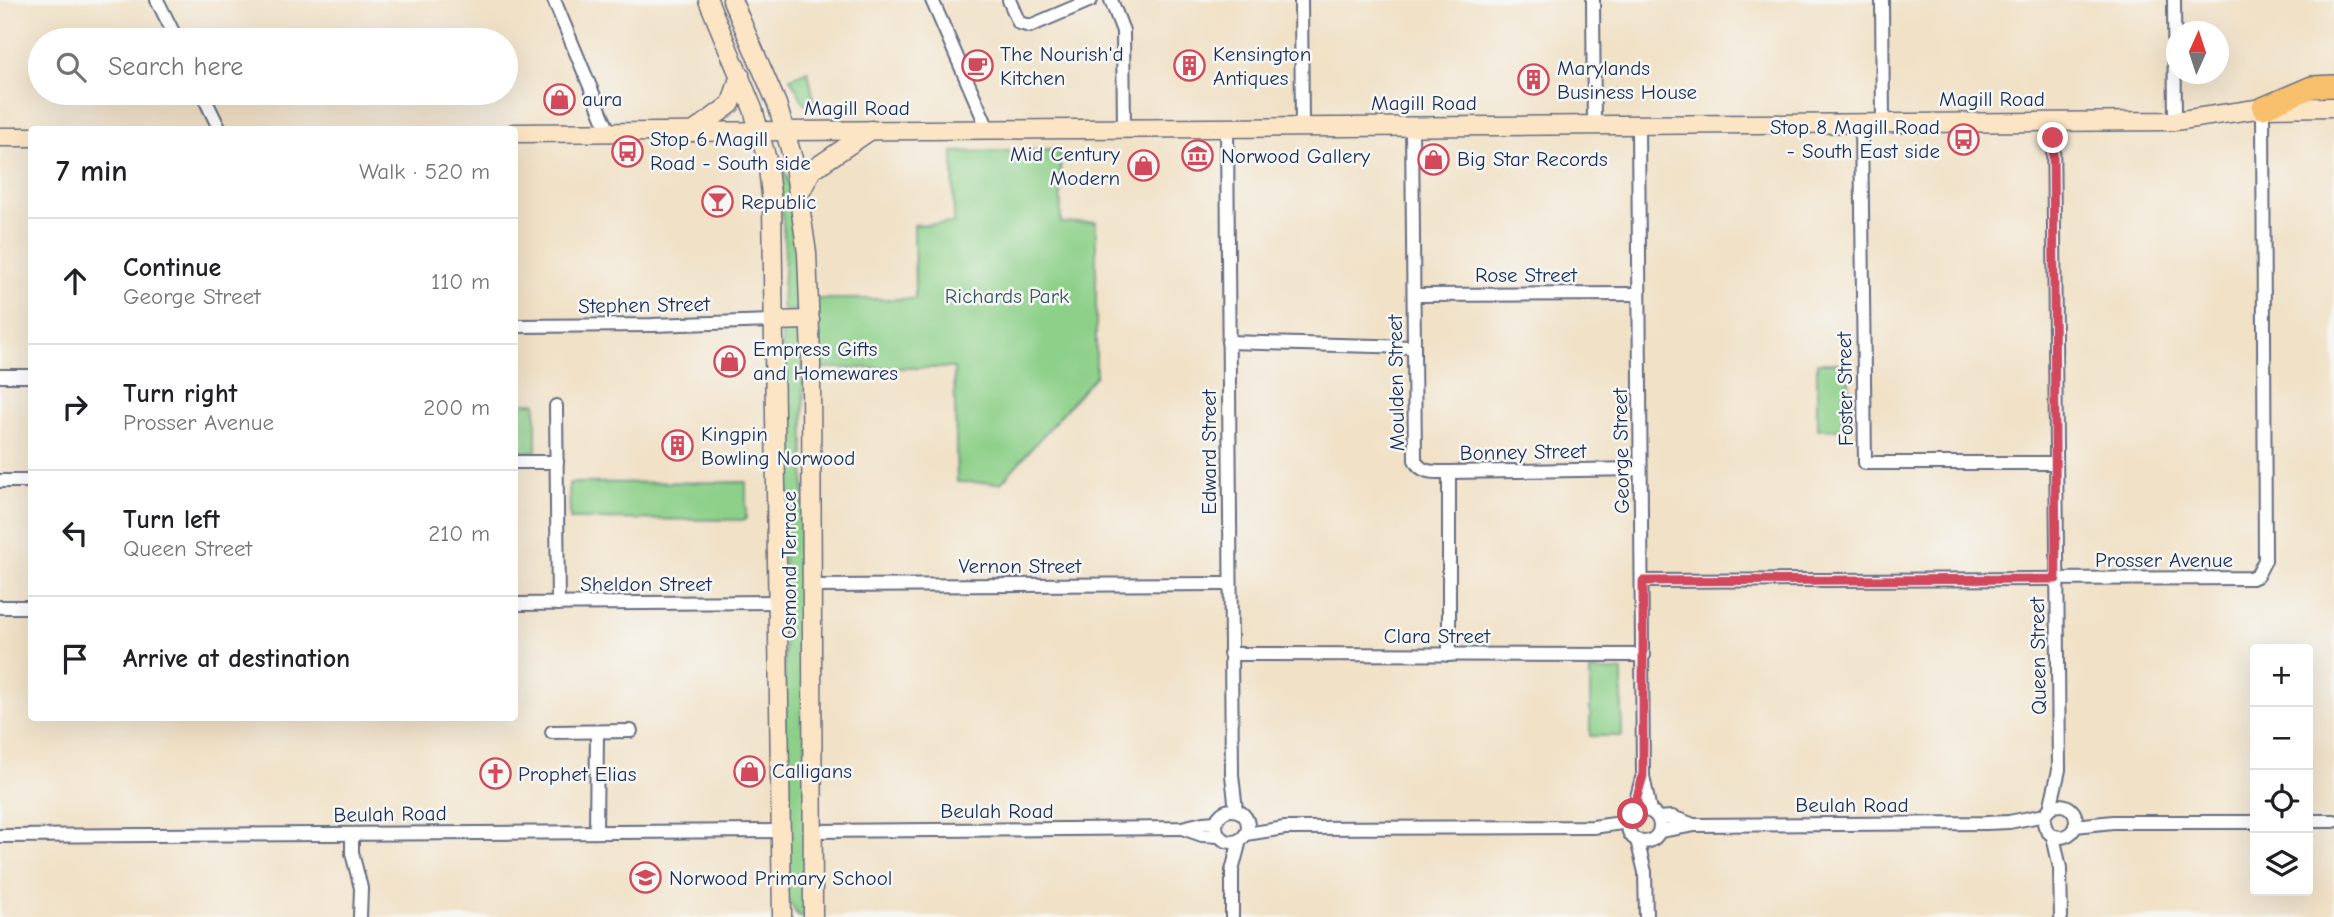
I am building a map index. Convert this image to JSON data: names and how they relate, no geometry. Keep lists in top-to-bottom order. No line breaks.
{"streets":{"main road":["Magill Road","Osmond Terrace"],"street":["Rose Street","Stephen Street","Moulden Street","Foster Street","George Street","Edward Street","Bonney Street","Prosser Avenue","Vernon Street","Sheldon Street","Clara Street","Queen Street","Beulah Road"]},"crossings":[["Magill Road","Moulden Street"],["Magill Road","Foster Street"],["Magill Road","George Street"],["Magill Road","Edward Street"],["Magill Road","Prosser Avenue"],["Magill Road","Osmond Terrace"],["Magill Road","Queen Street"],["Rose Street","Moulden Street"],["Rose Street","George Street"],["Stephen Street","Osmond Terrace"],["Moulden Street","Bonney Street"],["Foster Street","Queen Street"],["George Street","Bonney Street"],["George Street","Prosser Avenue"],["George Street","Clara Street"],["George Street","Beulah Road"],["Edward Street","Vernon Street"],["Edward Street","Clara Street"],["Edward Street","Beulah Road"],["Prosser Avenue","Queen Street"],["Osmond Terrace","Vernon Street"],["Osmond Terrace","Sheldon Street"],["Osmond Terrace","Beulah Road"],["Queen Street","Beulah Road"]],"parks":["Richards Park"],"places":{"cafe":["The Nourish'd Kitchen"],"building":["Kensington Antiques","Marylands Business House","Kingpin Bowling Norwood"],"shop":["aura","Big Star Records","Mid Century Modern","Empress Gifts and Homewares","Calligans"],"bus stop":["Stop 8 Magill Road - South East side","Stop 6 Magill Road - South side"],"museum":["Norwood Gallery"],"bar":["Republic"],"church":["Prophet Elias"],"school or university":["Norwood Primary School"]},"north":"top","page":{"search":"Search here","heading":["7 min","Walk · 520 m"],"list":[["Continue","George Street","110 m"],["Turn right","Prosser Avenue","200 m"],["Turn left","Queen Street","210 m"],"Arrive at destination"],"map_buttons":["+","−"]}}
